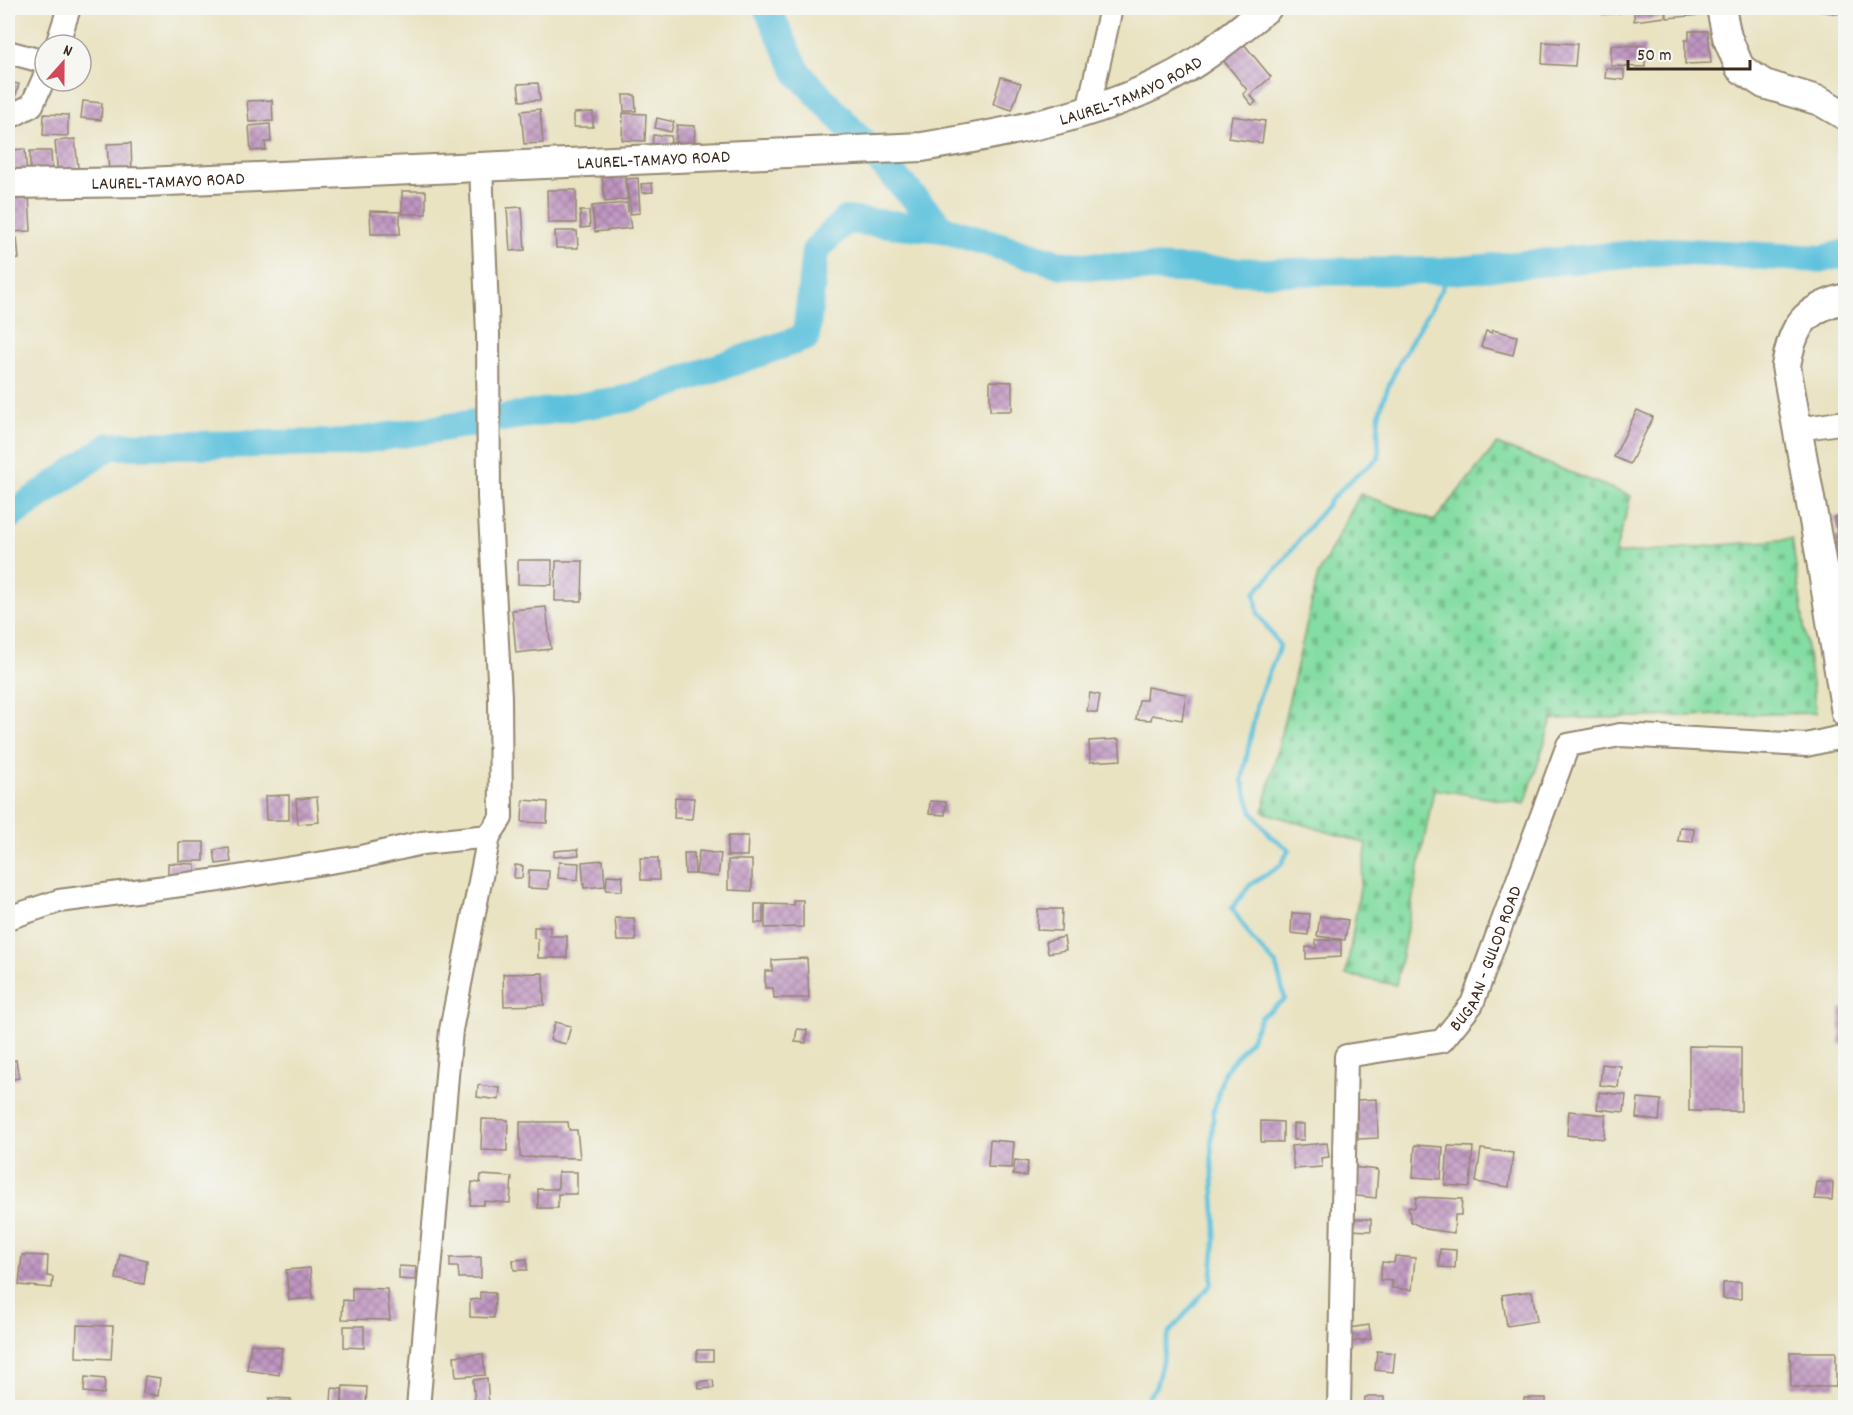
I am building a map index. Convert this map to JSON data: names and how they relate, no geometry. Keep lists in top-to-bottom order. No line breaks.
{"streets":{"main road":["LAUREL-TAMAYO ROAD"],"street":["BUGAAN - GULOD ROAD"]},"scale_bar":"50 m","north":"top"}
